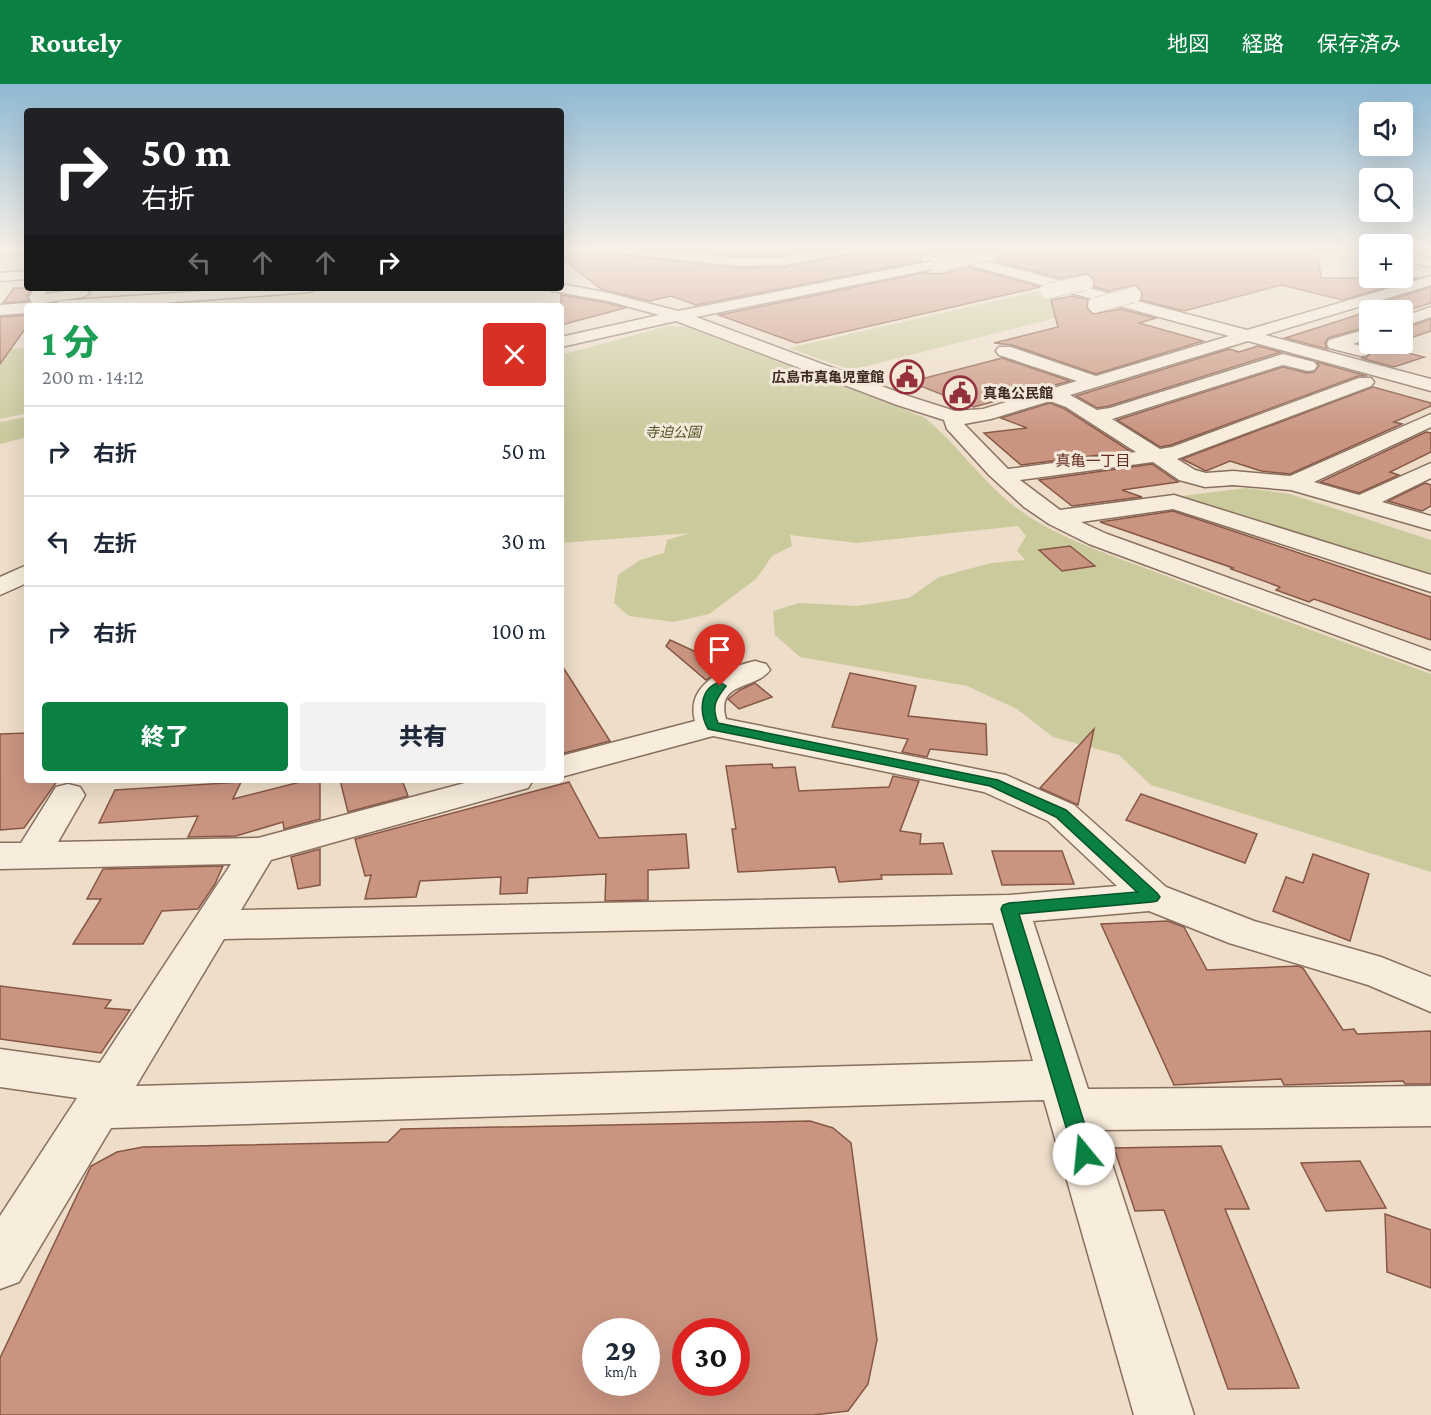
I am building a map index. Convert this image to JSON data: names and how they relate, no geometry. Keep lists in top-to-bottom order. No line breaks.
{"districts":["真亀一丁目"],"parks":["寺迫公園"],"places":{"public building":["広島市真亀児童館","真亀公民館"]},"page":{"header":"Routely","nav":["地図","経路","保存済み"],"map_buttons":["+","−"],"turn":["50 m","右折"],"heading":["1 分","200 m · 14:12"],"list":[{"name":"右折","value":"50 m"},{"name":"左折","value":"30 m"},{"name":"右折","value":"100 m"}],"buttons":["終了","共有"],"speed":"29 km/h","limit":"30"}}
